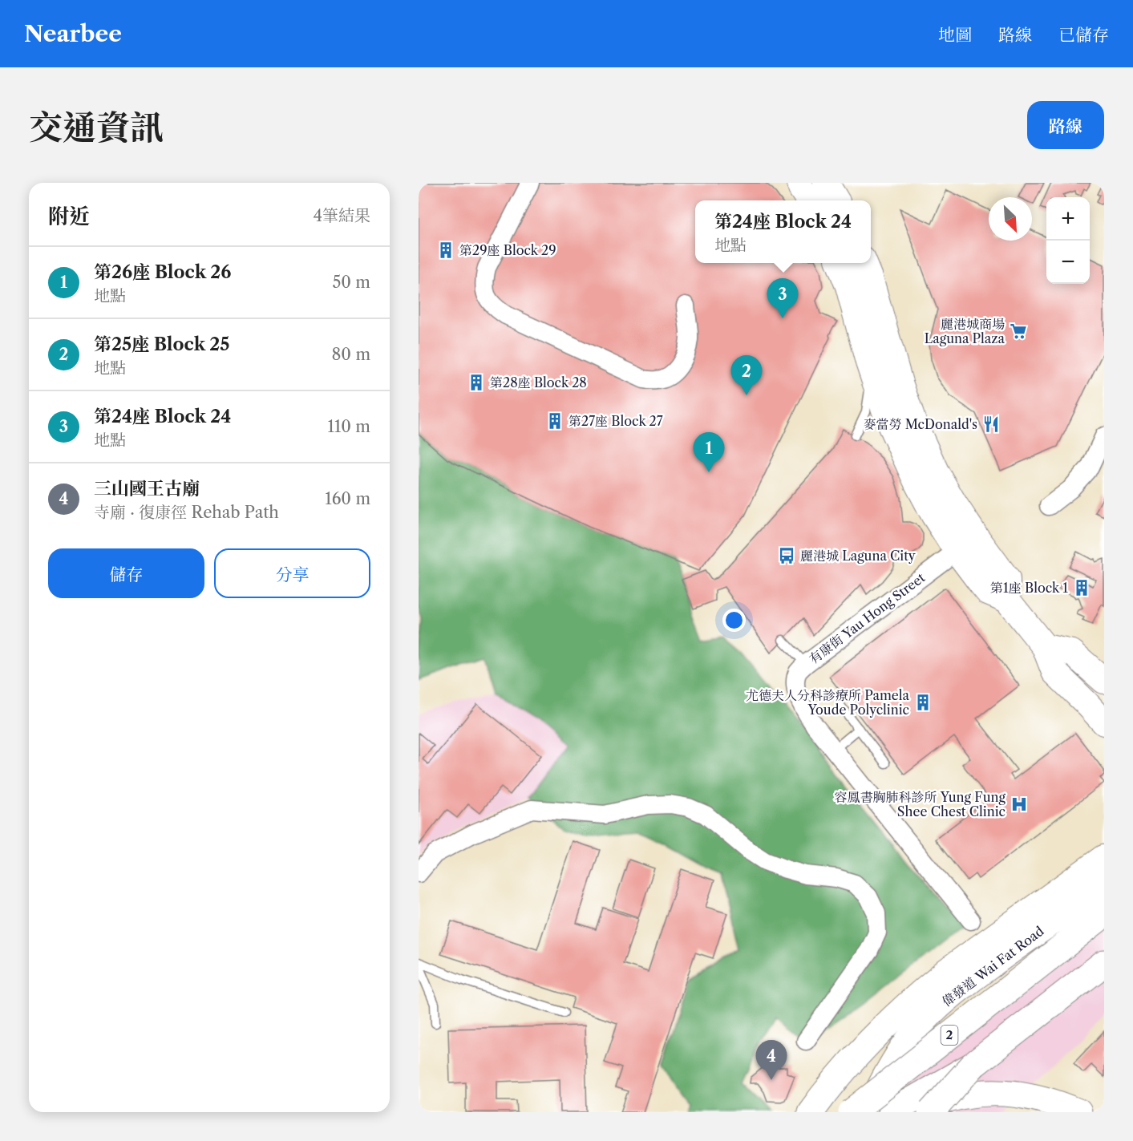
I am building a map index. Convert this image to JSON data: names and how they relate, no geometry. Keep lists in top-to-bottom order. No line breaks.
{"streets":{"highway":["2"],"street":["有康街 Yau Hong Street","偉發道 Wai Fat Road"]},"places":{"building":["第29座 Block 29","第28座 Block 28","第27座 Block 27","第1座 Block 1","尤德夫人分科診療所 Pamela Youde Polyclinic"],"supermarket":["麗港城商場 Laguna Plaza"],"restaurant":["麥當勞 McDonald's"],"bus stop":["麗港城 Laguna City"],"hospital":["容鳳書胸肺科診所 Yung Fung Shee Chest Clinic"]},"north":"bottom right","page":{"header":"Nearbee","nav":["地圖","路線","已儲存"],"title":"交通資訊","buttons":["路線",["儲存","分享"]],"heading":["附近","4筆結果"],"map_buttons":["+","−"],"popup":["第24座 Block 24","地點"],"list":[{"mark":"1","name":"第26座 Block 26","note":"地點","value":"50 m"},{"mark":"2","name":"第25座 Block 25","note":"地點","value":"80 m"},{"mark":"3","name":"第24座 Block 24","note":"地點","value":"110 m"},{"mark":"4","name":"三山國王古廟","note":"寺廟 · 復康徑 Rehab Path","value":"160 m"}],"pins":["3","2","1","4"]}}
